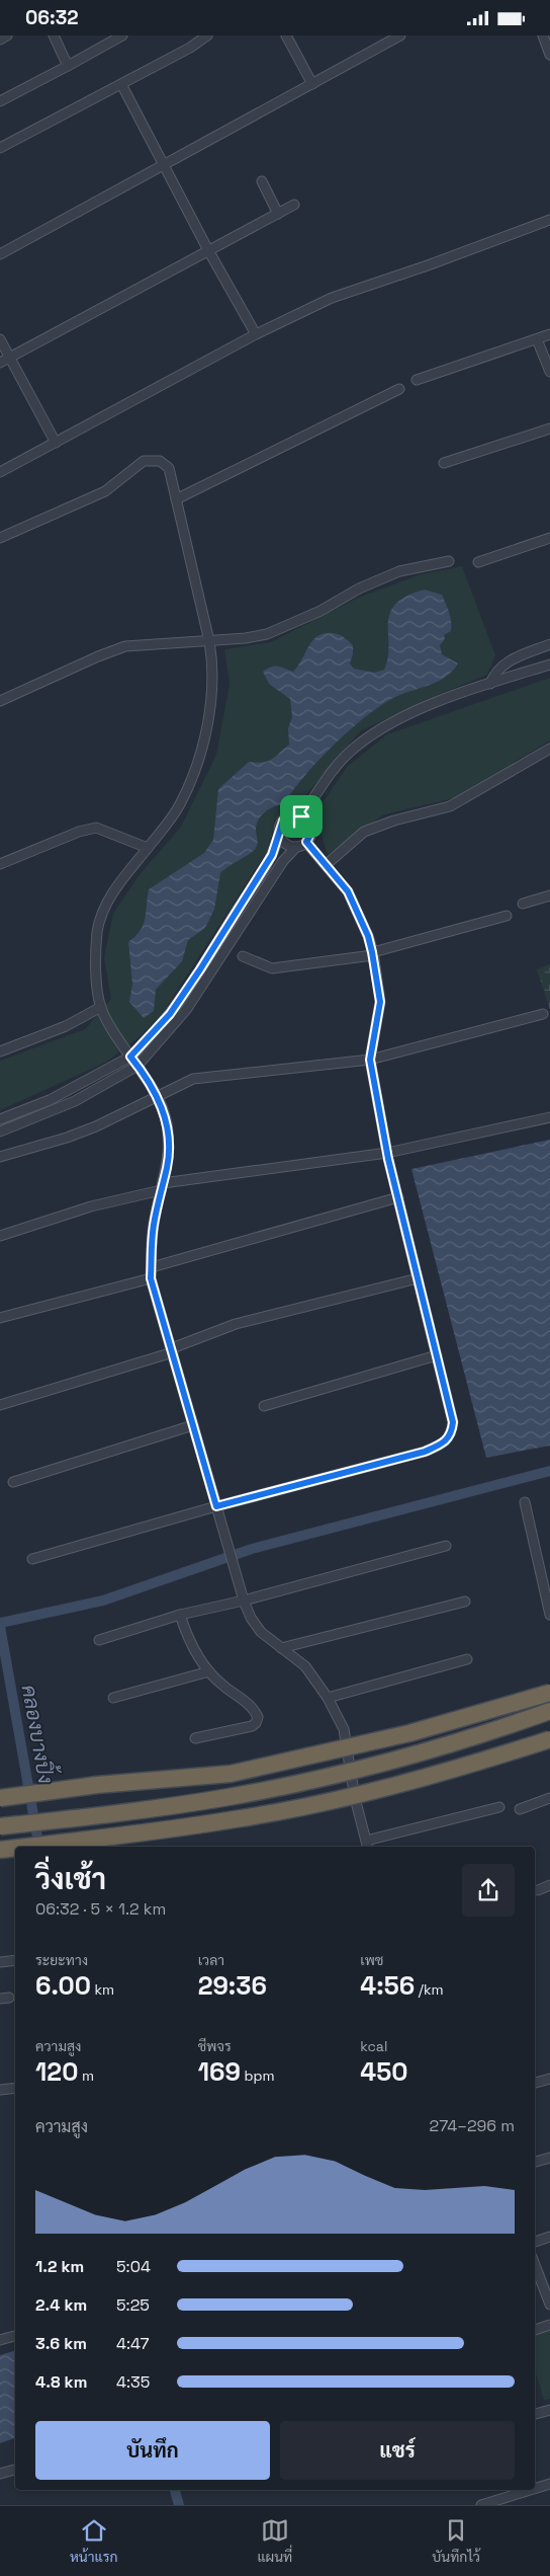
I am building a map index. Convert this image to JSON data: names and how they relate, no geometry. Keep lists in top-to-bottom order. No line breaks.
{"water":["คลองบางปิ้ง"],"page":{"status":"06:32","heading":["วิ่งเช้า","06:32 · 5 × 1.2 km"],"stats":[["ระยะทาง","6.00 km"],["เวลา","29:36"],["เพซ","4:56 /km"],["ความสูง","120 m"],["ชีพจร","169 bpm"],["kcal","450"]],"chart":["ความสูง","274–296 m"],"list":[{"name":"1.2 km","note":"5:04"},{"name":"2.4 km","note":"5:25"},{"name":"3.6 km","note":"4:47"},{"name":"4.8 km","note":"4:35"}],"buttons":["บันทึก","แชร์"],"tabs":["หน้าแรก","แผนที่","บันทึกไว้"]}}
